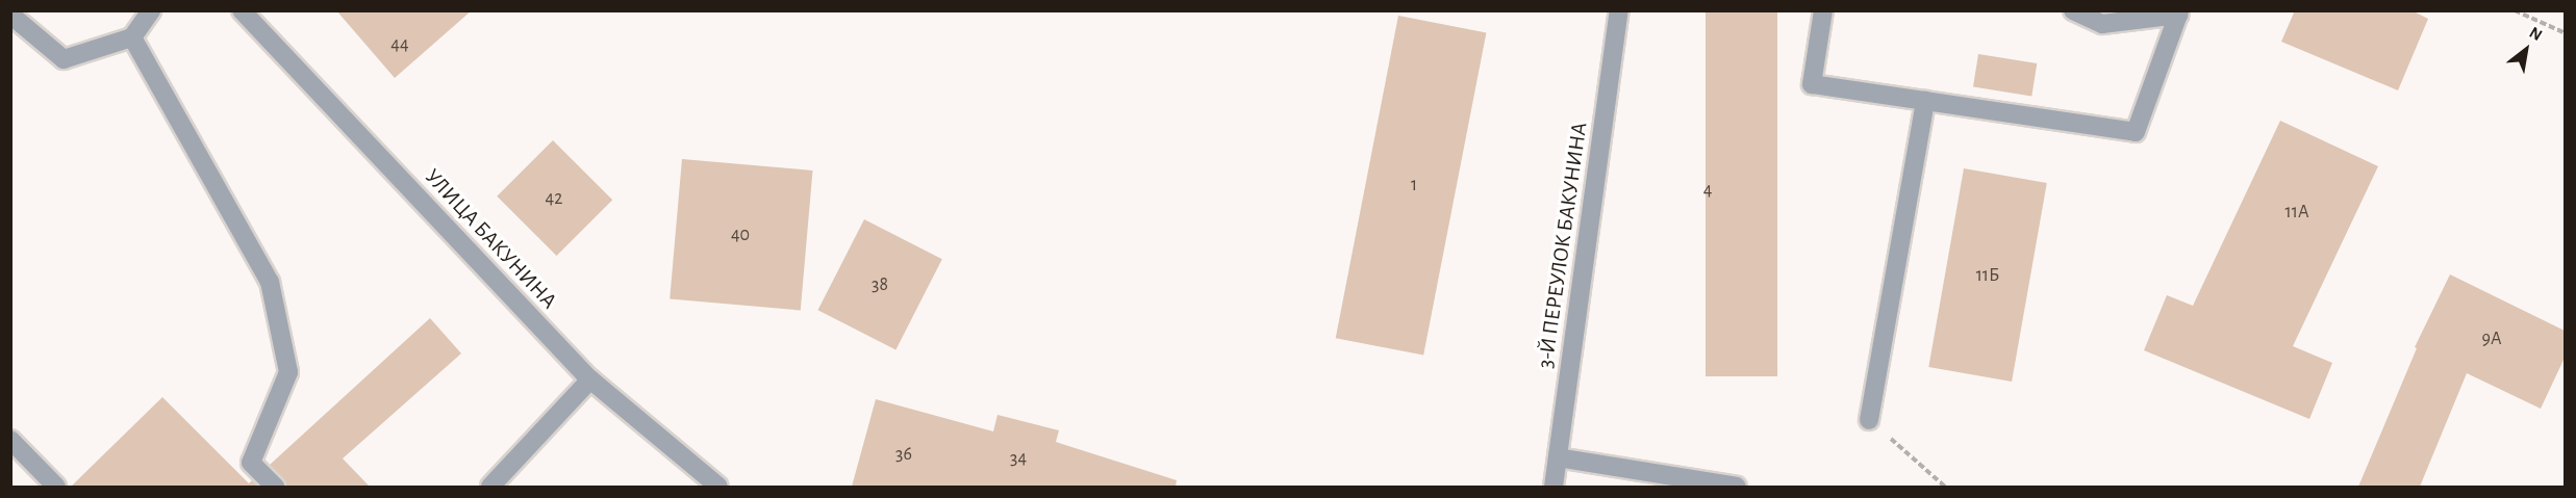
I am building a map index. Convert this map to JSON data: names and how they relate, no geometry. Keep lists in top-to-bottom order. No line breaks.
{"streets":{"street":["УЛИЦА БАКУНИНА","3-Й ПЕРЕУЛОК БАКУНИНА"]},"house_numbers":["44","1","4","42","11А","40","11Б","38","9А","36","34"],"north":"top right"}
